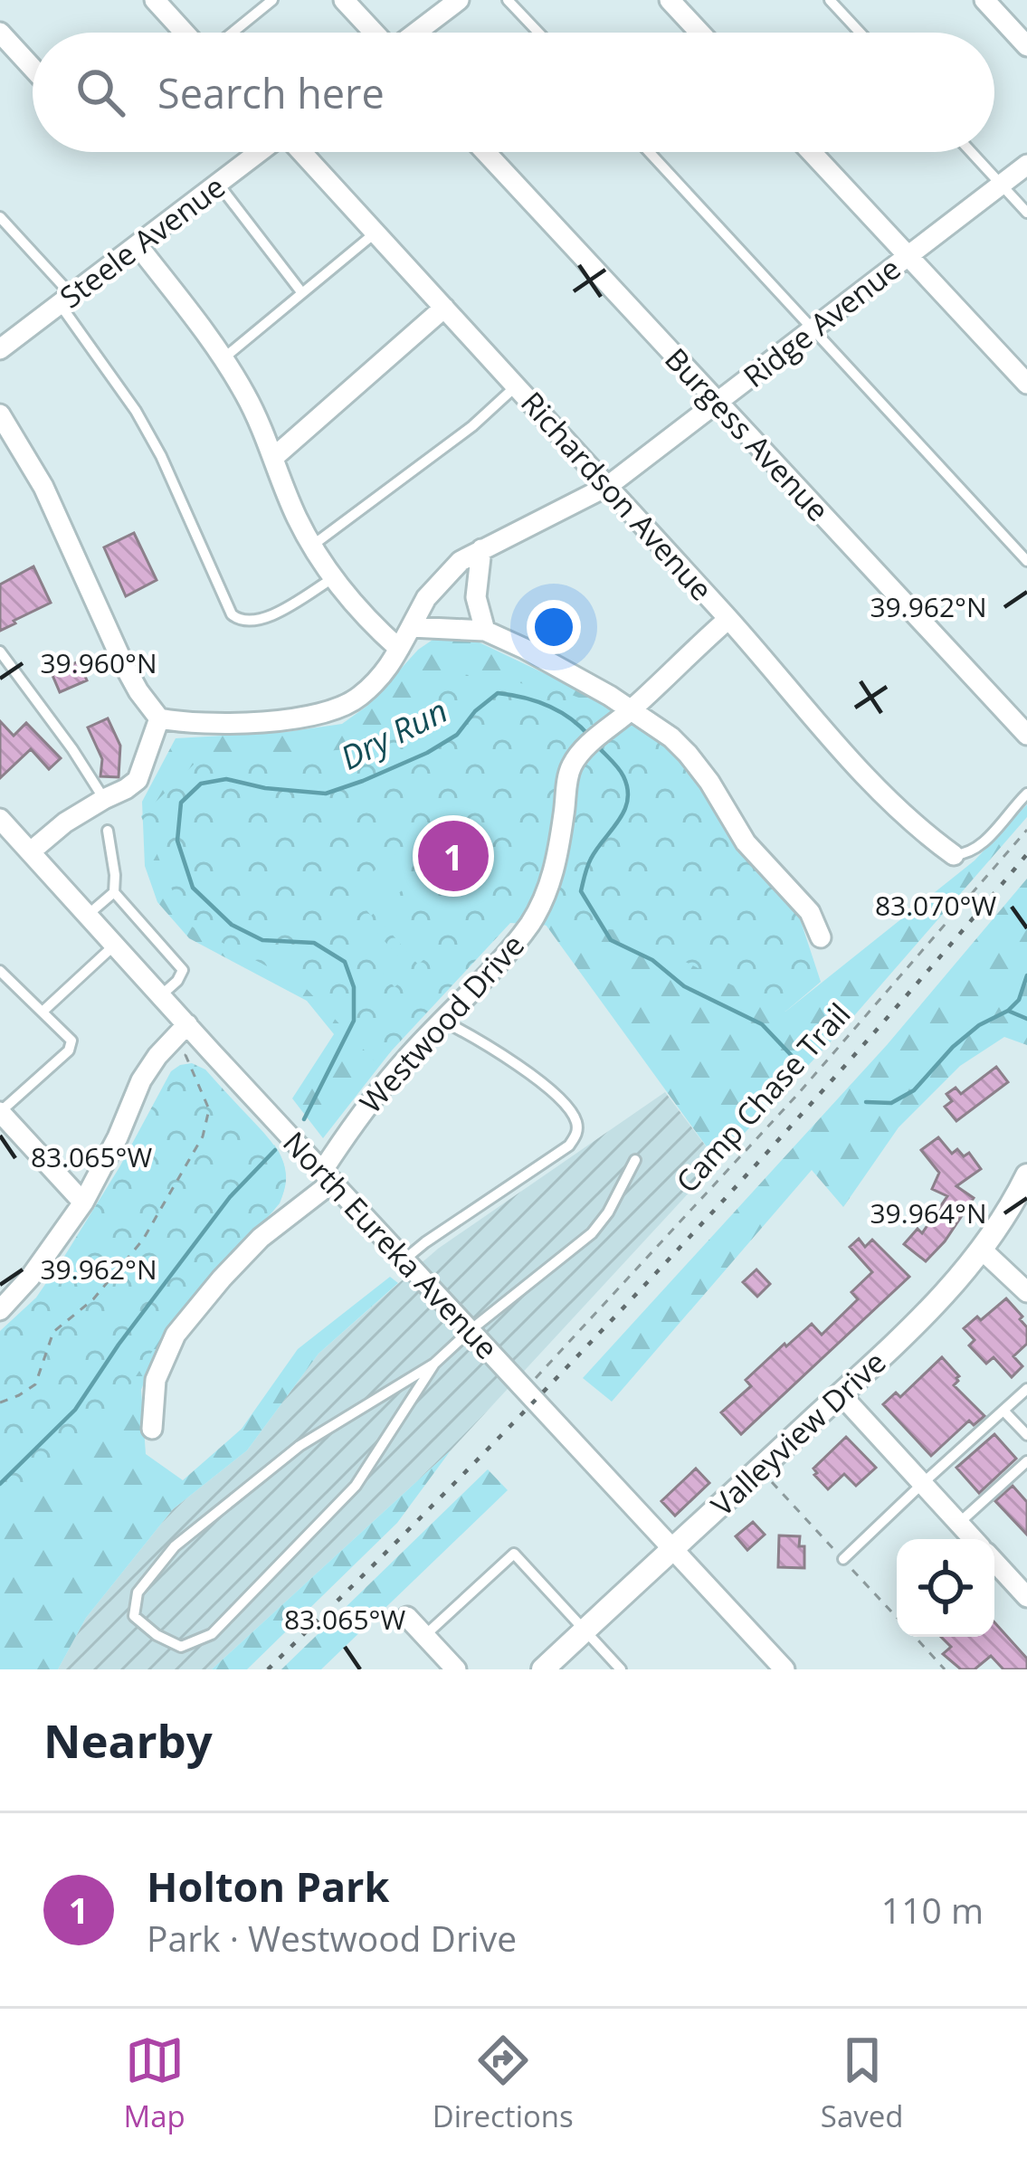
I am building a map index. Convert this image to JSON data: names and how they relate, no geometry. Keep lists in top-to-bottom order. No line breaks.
{"streets":{"street":["Steele Avenue","Ridge Avenue","Burgess Avenue","Richardson Avenue","Westwood Drive","North Eureka Avenue","Valleyview Drive"],"path":["Camp Chase Trail"]},"crossings":[["Ridge Avenue","Burgess Avenue"],["Ridge Avenue","Richardson Avenue"],["Richardson Avenue","Westwood Drive"],["Westwood Drive","North Eureka Avenue"],["Camp Chase Trail","North Eureka Avenue"],["North Eureka Avenue","Valleyview Drive"]],"water":["Dry Run"],"page":{"search":"Search here","pins":"1","heading":"Nearby","list":[{"mark":"1","name":"Holton Park","note":"Park · Westwood Drive","value":"110 m"}],"nav":["Map","Directions","Saved"]},"coordinates":["39.962°N","39.960°N","83.070°W","83.065°W","39.964°N"]}
